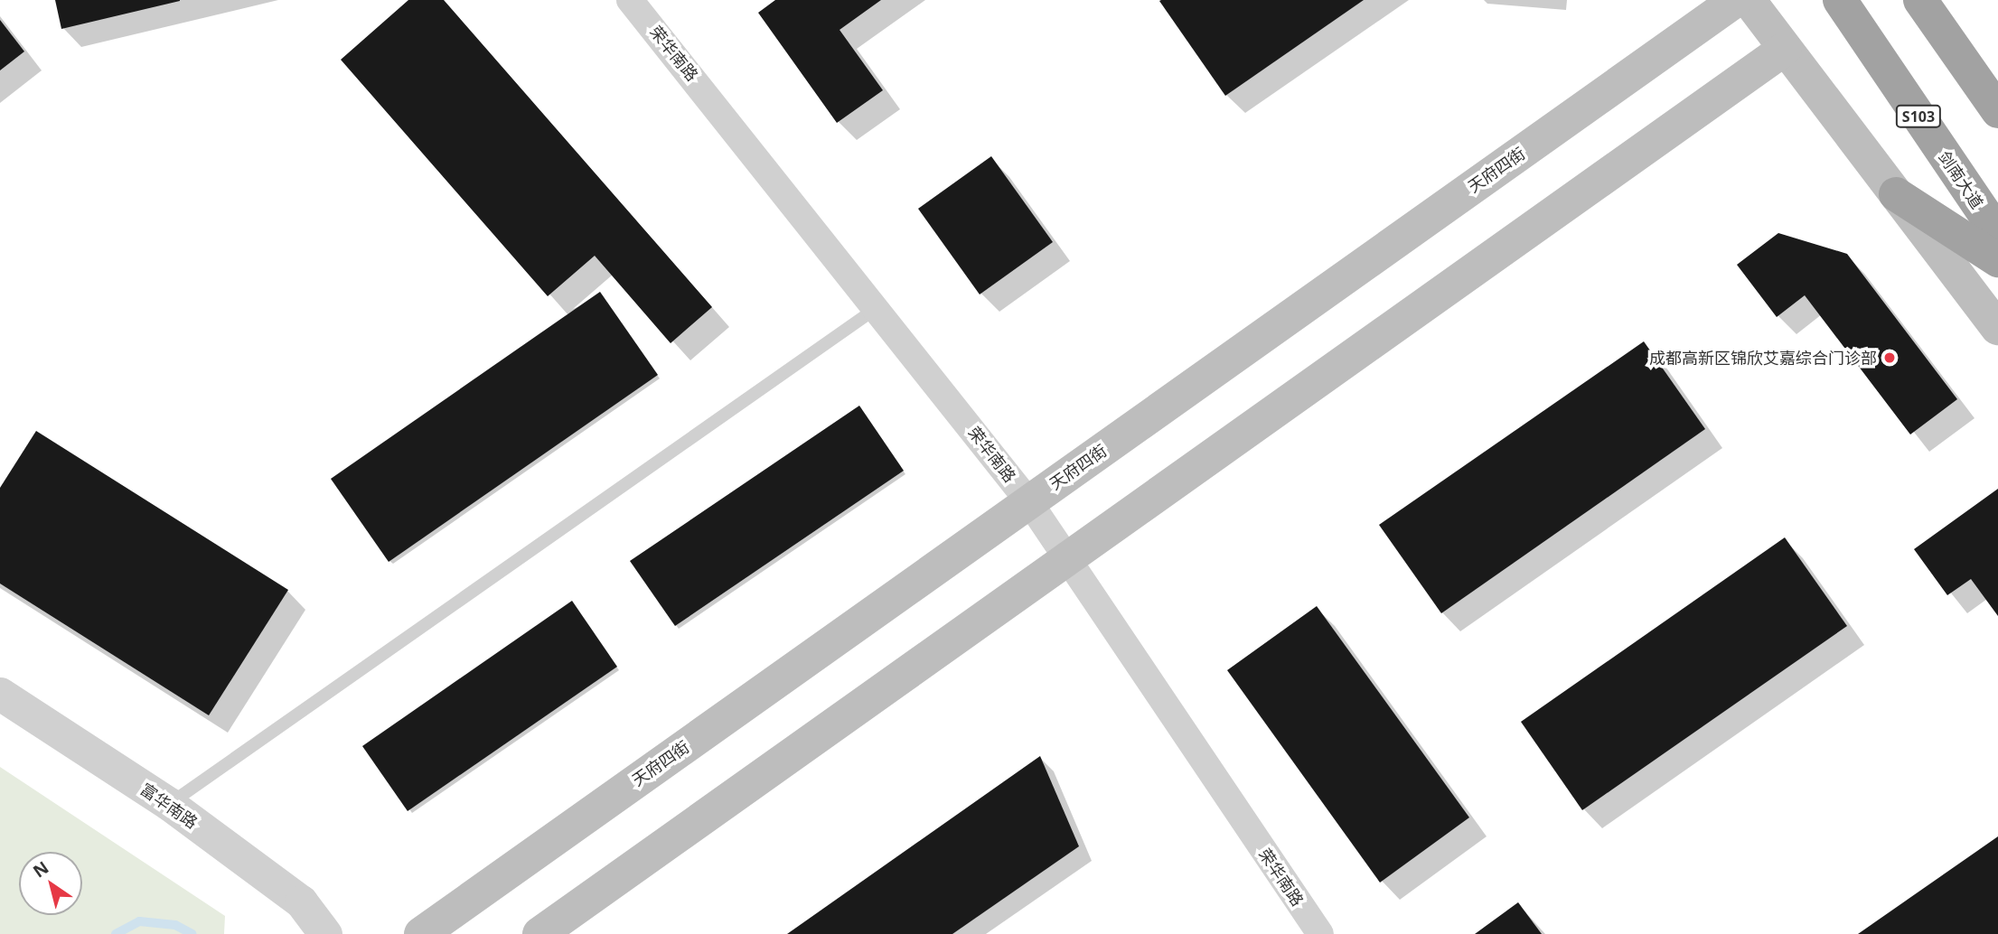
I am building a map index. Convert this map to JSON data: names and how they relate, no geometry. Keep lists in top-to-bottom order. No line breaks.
{"streets":{"highway":["S103","剑南大道"],"main road":["天府四街"],"street":["荣华南路","富华南路"]},"crossings":[["荣华南路","天府四街"]],"places":["成都高新区锦欣艾嘉综合门诊部"],"north":"top left"}
